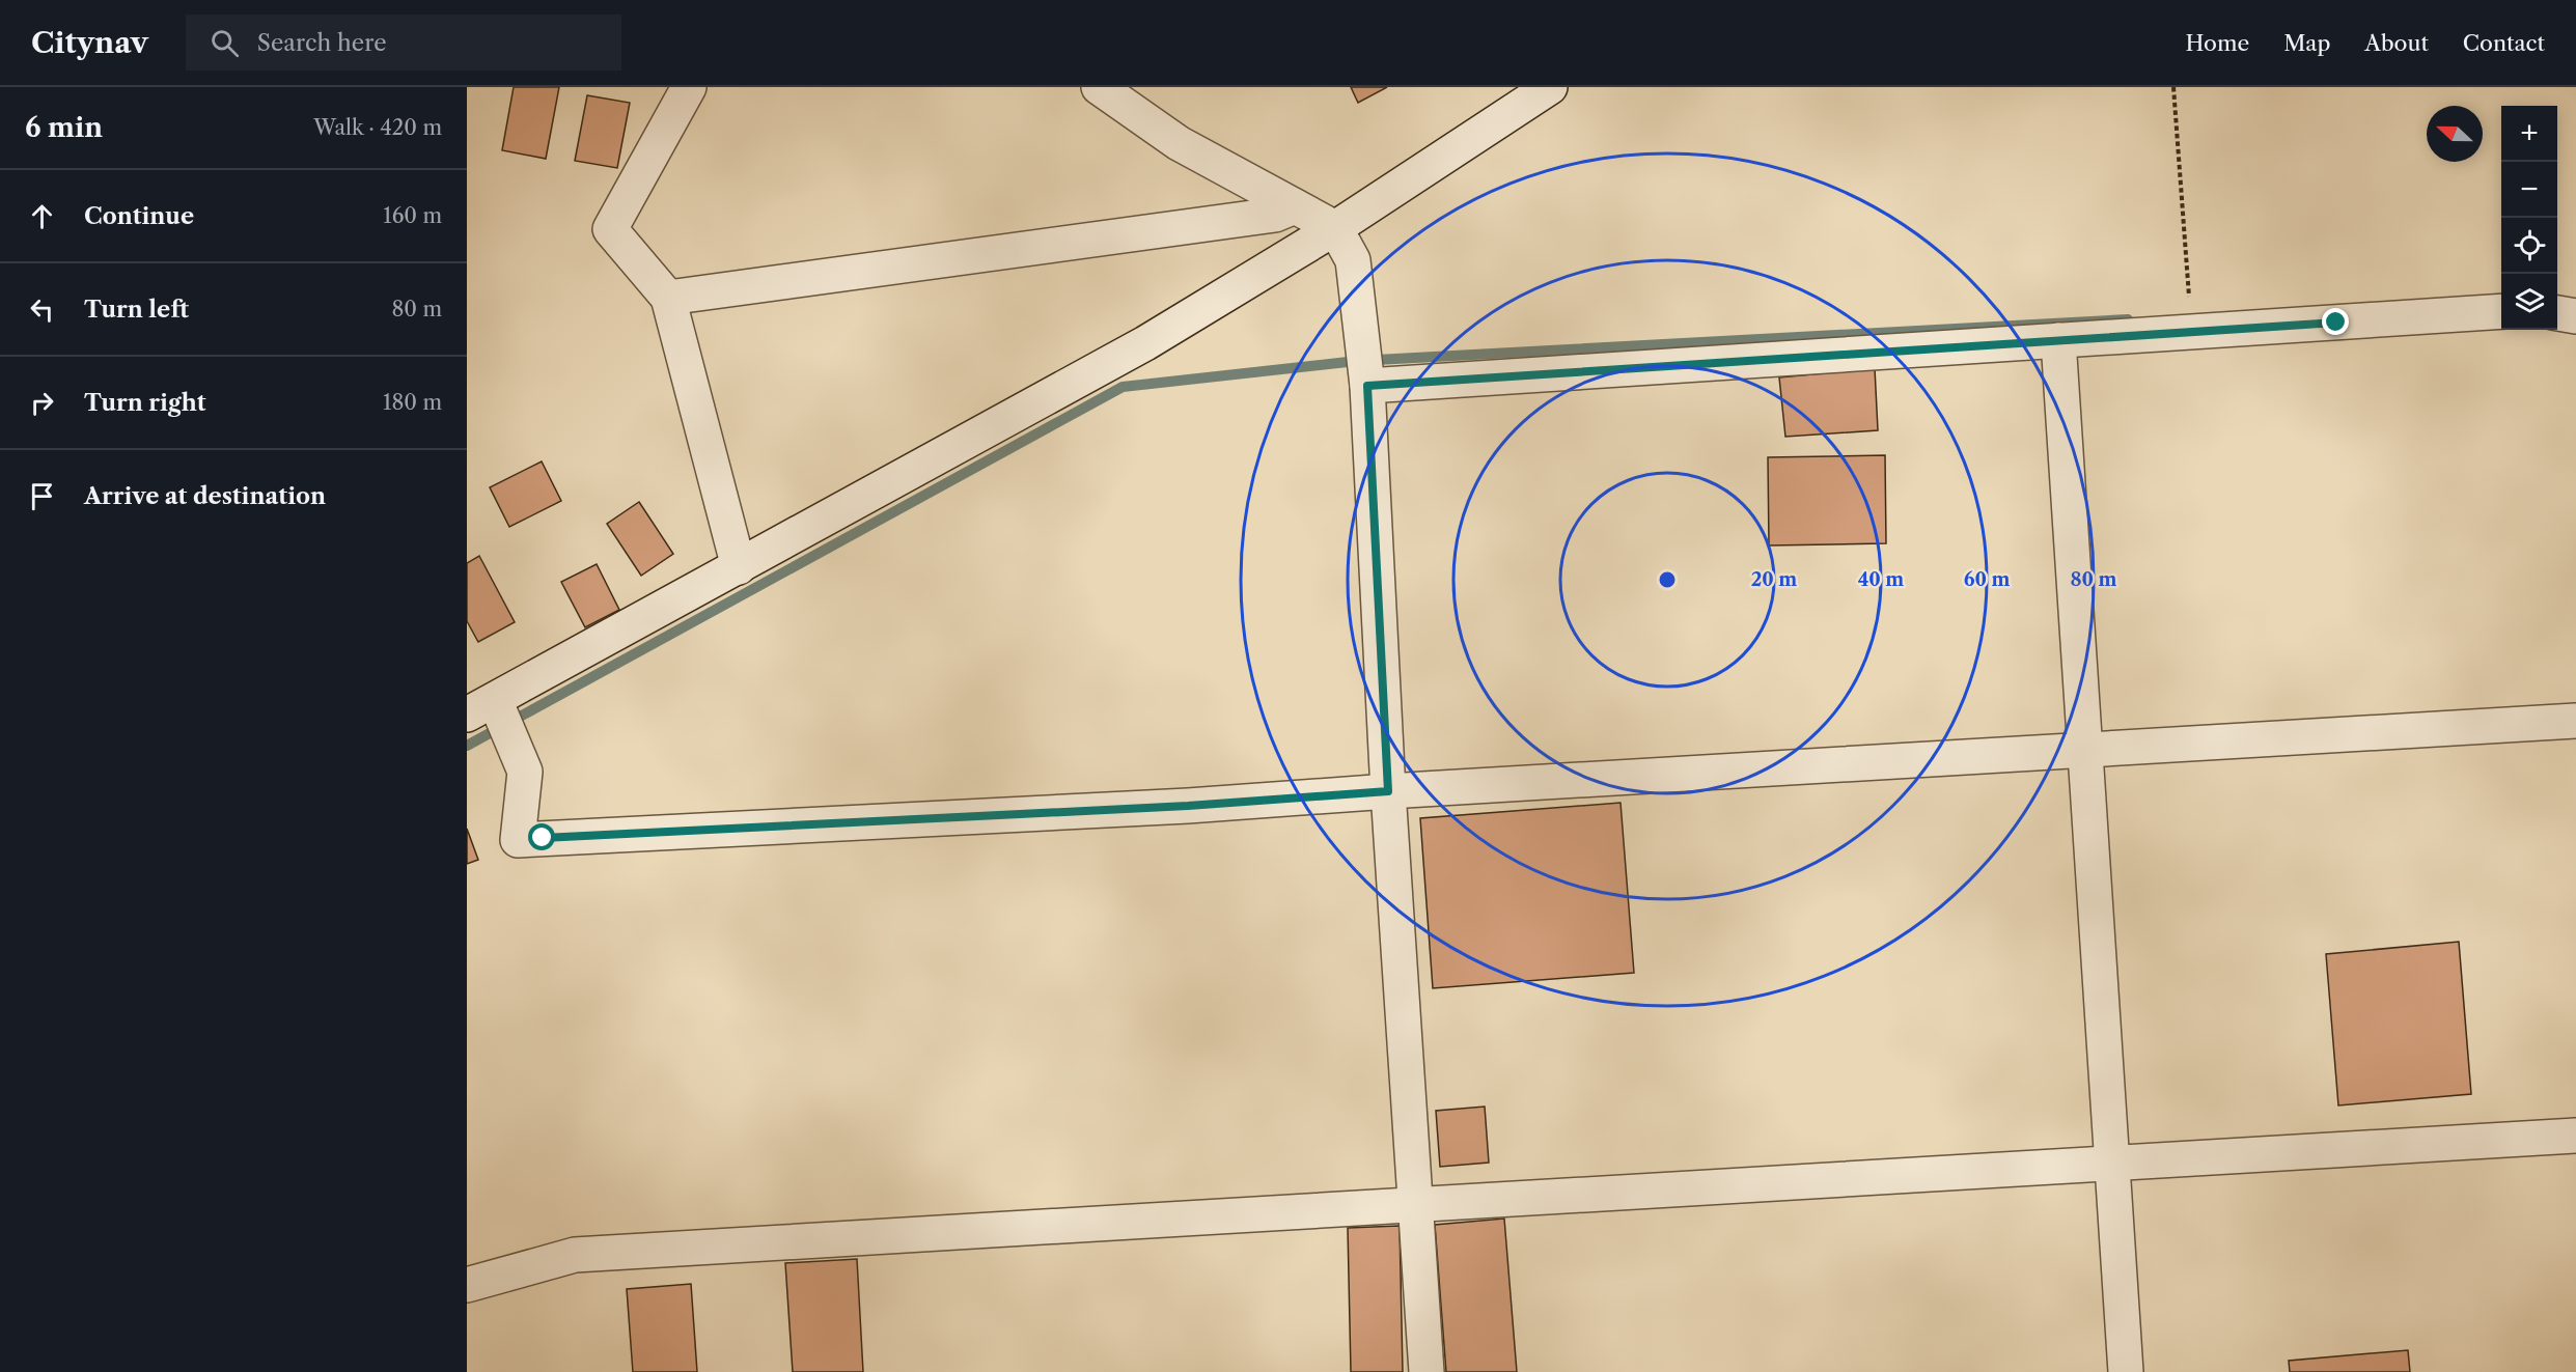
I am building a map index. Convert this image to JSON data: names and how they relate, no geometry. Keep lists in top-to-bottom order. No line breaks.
{"north":"left","page":{"header":"Citynav","search":"Search here","nav":["Home","Map","About","Contact"],"heading":["6 min","Walk · 420 m"],"map_buttons":["+","−"],"list":[["Continue","160 m"],["Turn left","80 m"],["Turn right","180 m"],"Arrive at destination"]},"rings":["20 m","40 m","60 m","80 m"]}
